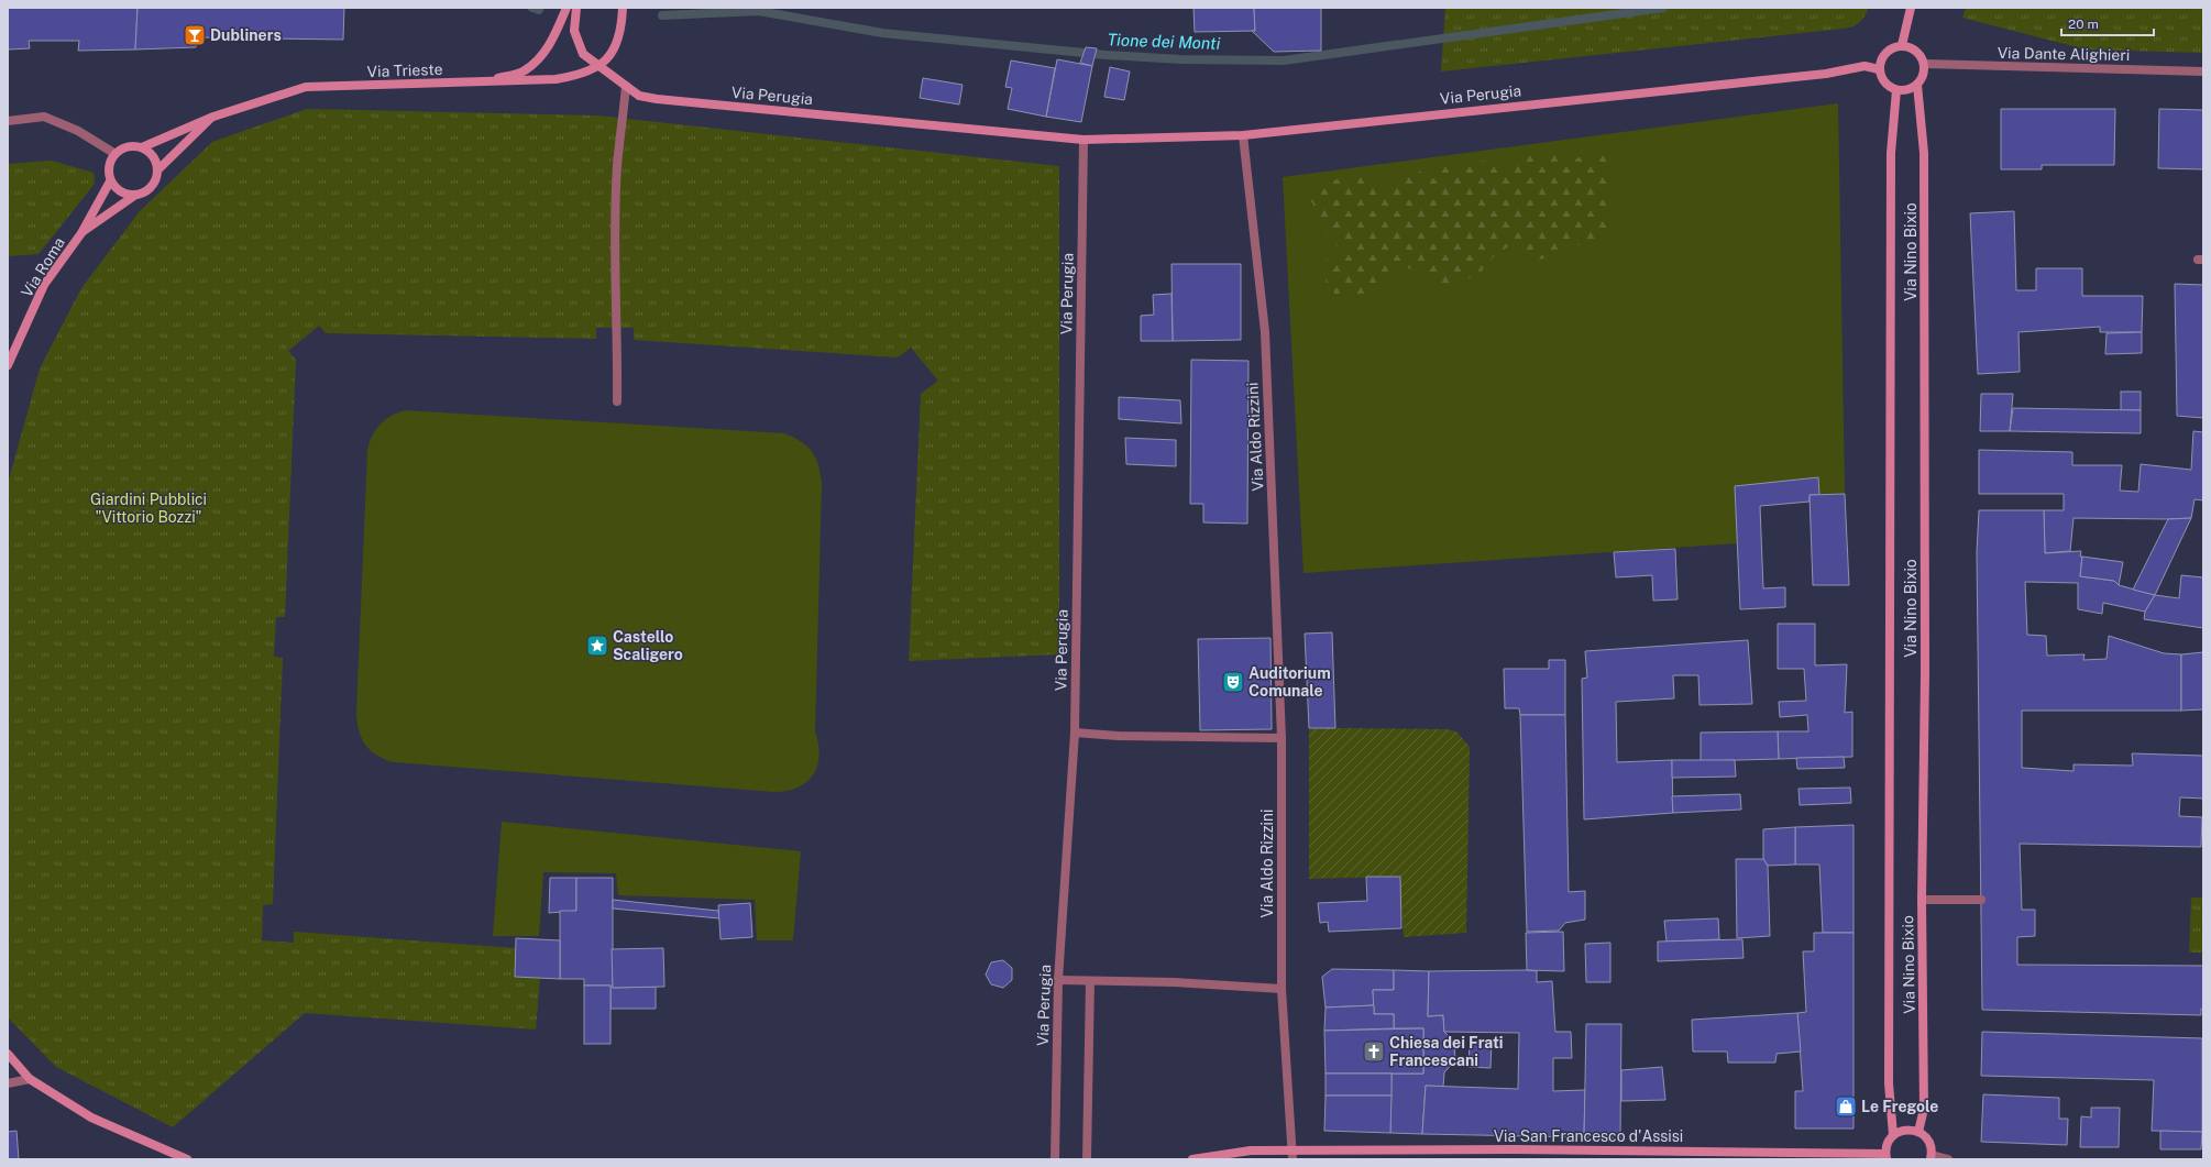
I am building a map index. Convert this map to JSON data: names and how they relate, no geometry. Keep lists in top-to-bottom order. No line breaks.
{"streets":{"street":["Via Dante Alighieri","Via Trieste","Via Perugia","Via Nino Bixio","Via Roma","Via Aldo Rizzini","Via San Francesco d'Assisi"]},"crossings":[["Via Dante Alighieri","Via Perugia"],["Via Dante Alighieri","Via Nino Bixio"],["Via Trieste","Via Perugia"],["Via Trieste","Via Roma"],["Via Perugia","Via Nino Bixio"],["Via Perugia","Via Aldo Rizzini"],["Via Aldo Rizzini","Via San Francesco d'Assisi"]],"water":["Tione dei Monti"],"parks":["Giardini Pubblici \"Vittorio Bozzi\""],"places":{"bar":["Dubliners"],"place":["Castello Scaligero"],"theatre":["Auditorium Comunale"],"church":["Chiesa dei Frati Francescani"],"shop":["Le Fregole"]},"scale_bar":"20 m"}
